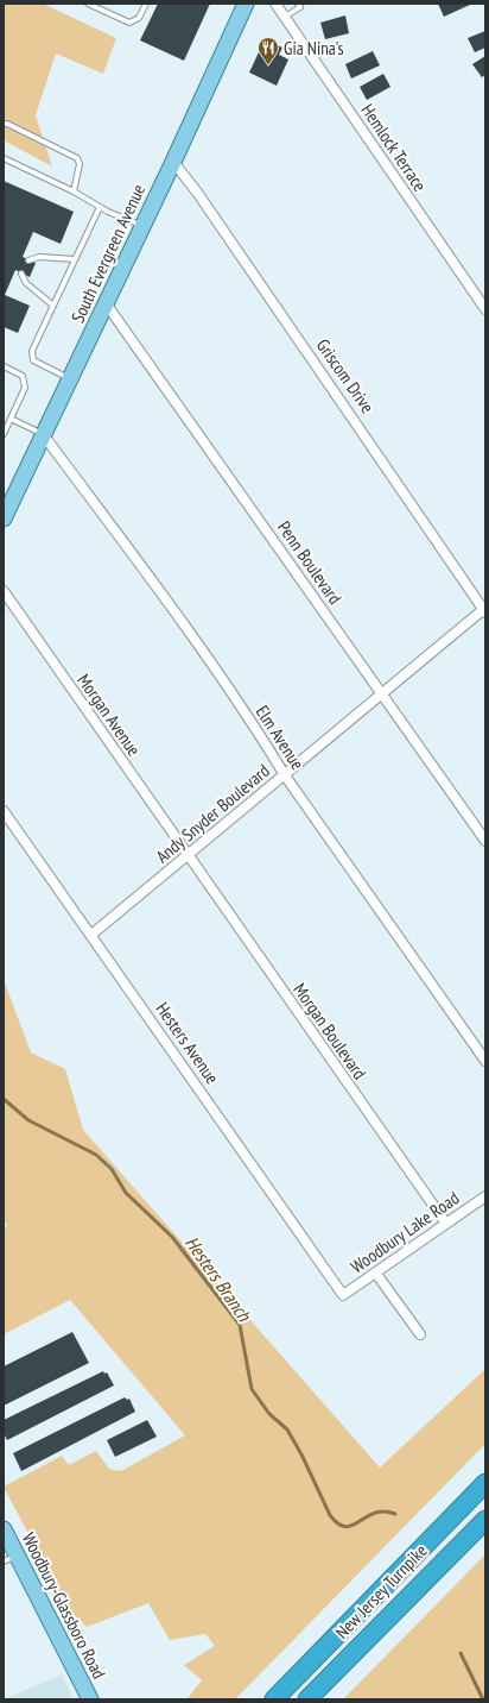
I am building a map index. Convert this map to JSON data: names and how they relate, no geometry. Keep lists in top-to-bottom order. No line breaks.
{"streets":{"highway":["New Jersey Turnpike"],"main road":["South Evergreen Avenue","Woodbury-Glassboro Road"],"street":["Hemlock Terrace","Griscom Drive","Penn Boulevard","Morgan Avenue","Elm Avenue","Andy Snyder Boulevard","Morgan Boulevard","Hesters Avenue","Woodbury Lake Road"]},"crossings":[["South Evergreen Avenue","Griscom Drive"],["South Evergreen Avenue","Penn Boulevard"],["South Evergreen Avenue","Elm Avenue"],["Griscom Drive","Andy Snyder Boulevard"],["Penn Boulevard","Andy Snyder Boulevard"],["Morgan Avenue","Andy Snyder Boulevard"],["Morgan Avenue","Morgan Boulevard"],["Elm Avenue","Andy Snyder Boulevard"],["Andy Snyder Boulevard","Morgan Boulevard"],["Andy Snyder Boulevard","Hesters Avenue"],["Morgan Boulevard","Woodbury Lake Road"],["Hesters Avenue","Woodbury Lake Road"]],"water":["Hesters Branch"],"places":{"restaurant":["Gia Nina's"]}}
